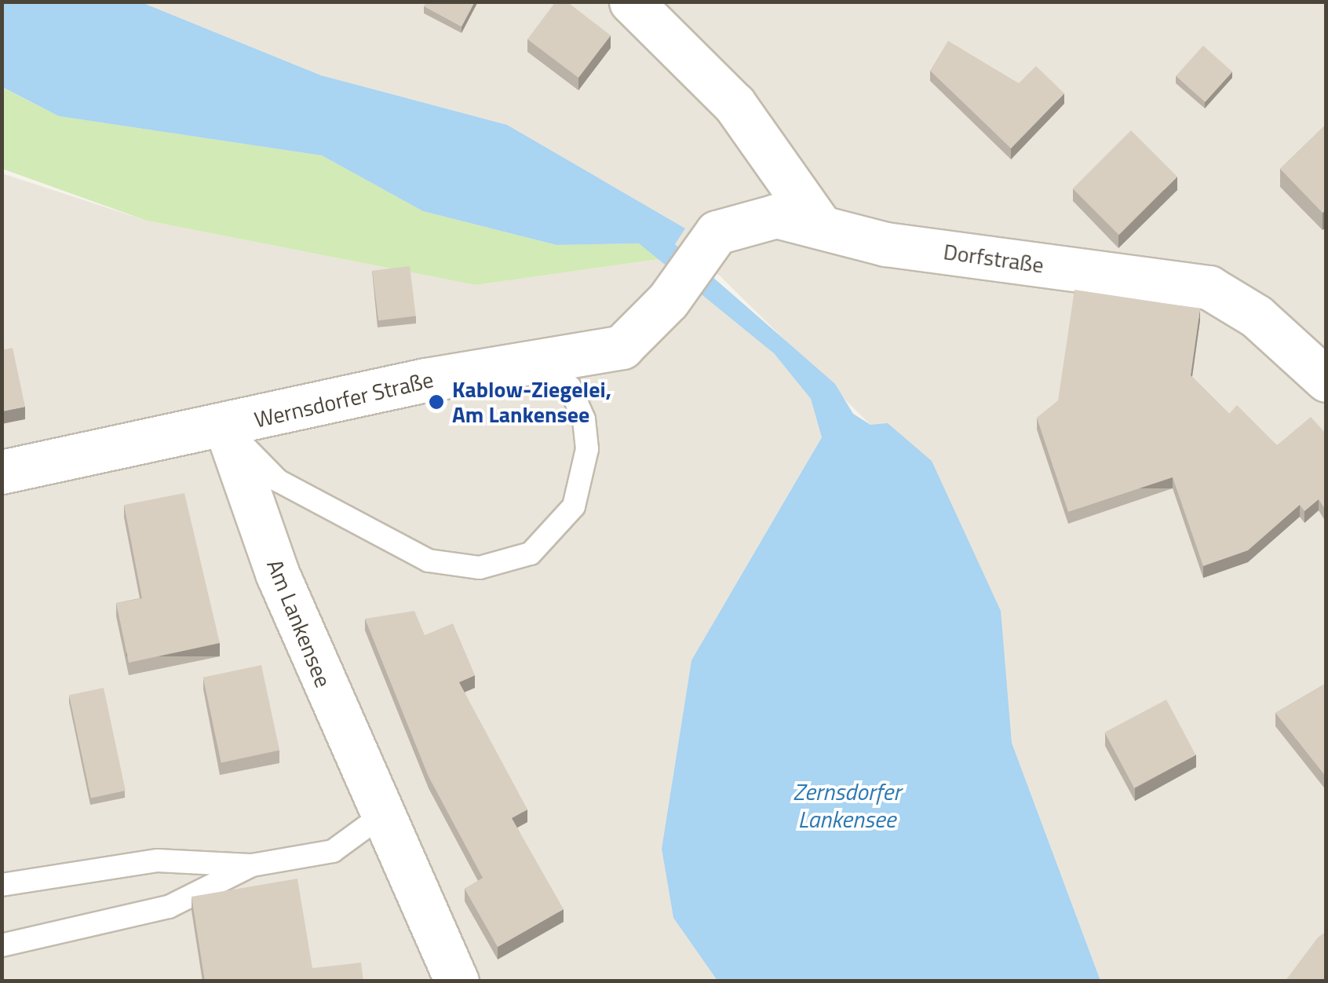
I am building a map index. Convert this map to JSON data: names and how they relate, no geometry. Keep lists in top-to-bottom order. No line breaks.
{"streets":{"street":["Dorfstraße","Wernsdorfer Straße","Am Lankensee"]},"crossings":[["Dorfstraße","Wernsdorfer Straße"],["Wernsdorfer Straße","Am Lankensee"]],"water":["Zernsdorfer Lankensee"],"places":["Kablow-Ziegelei, Am Lankensee"]}
